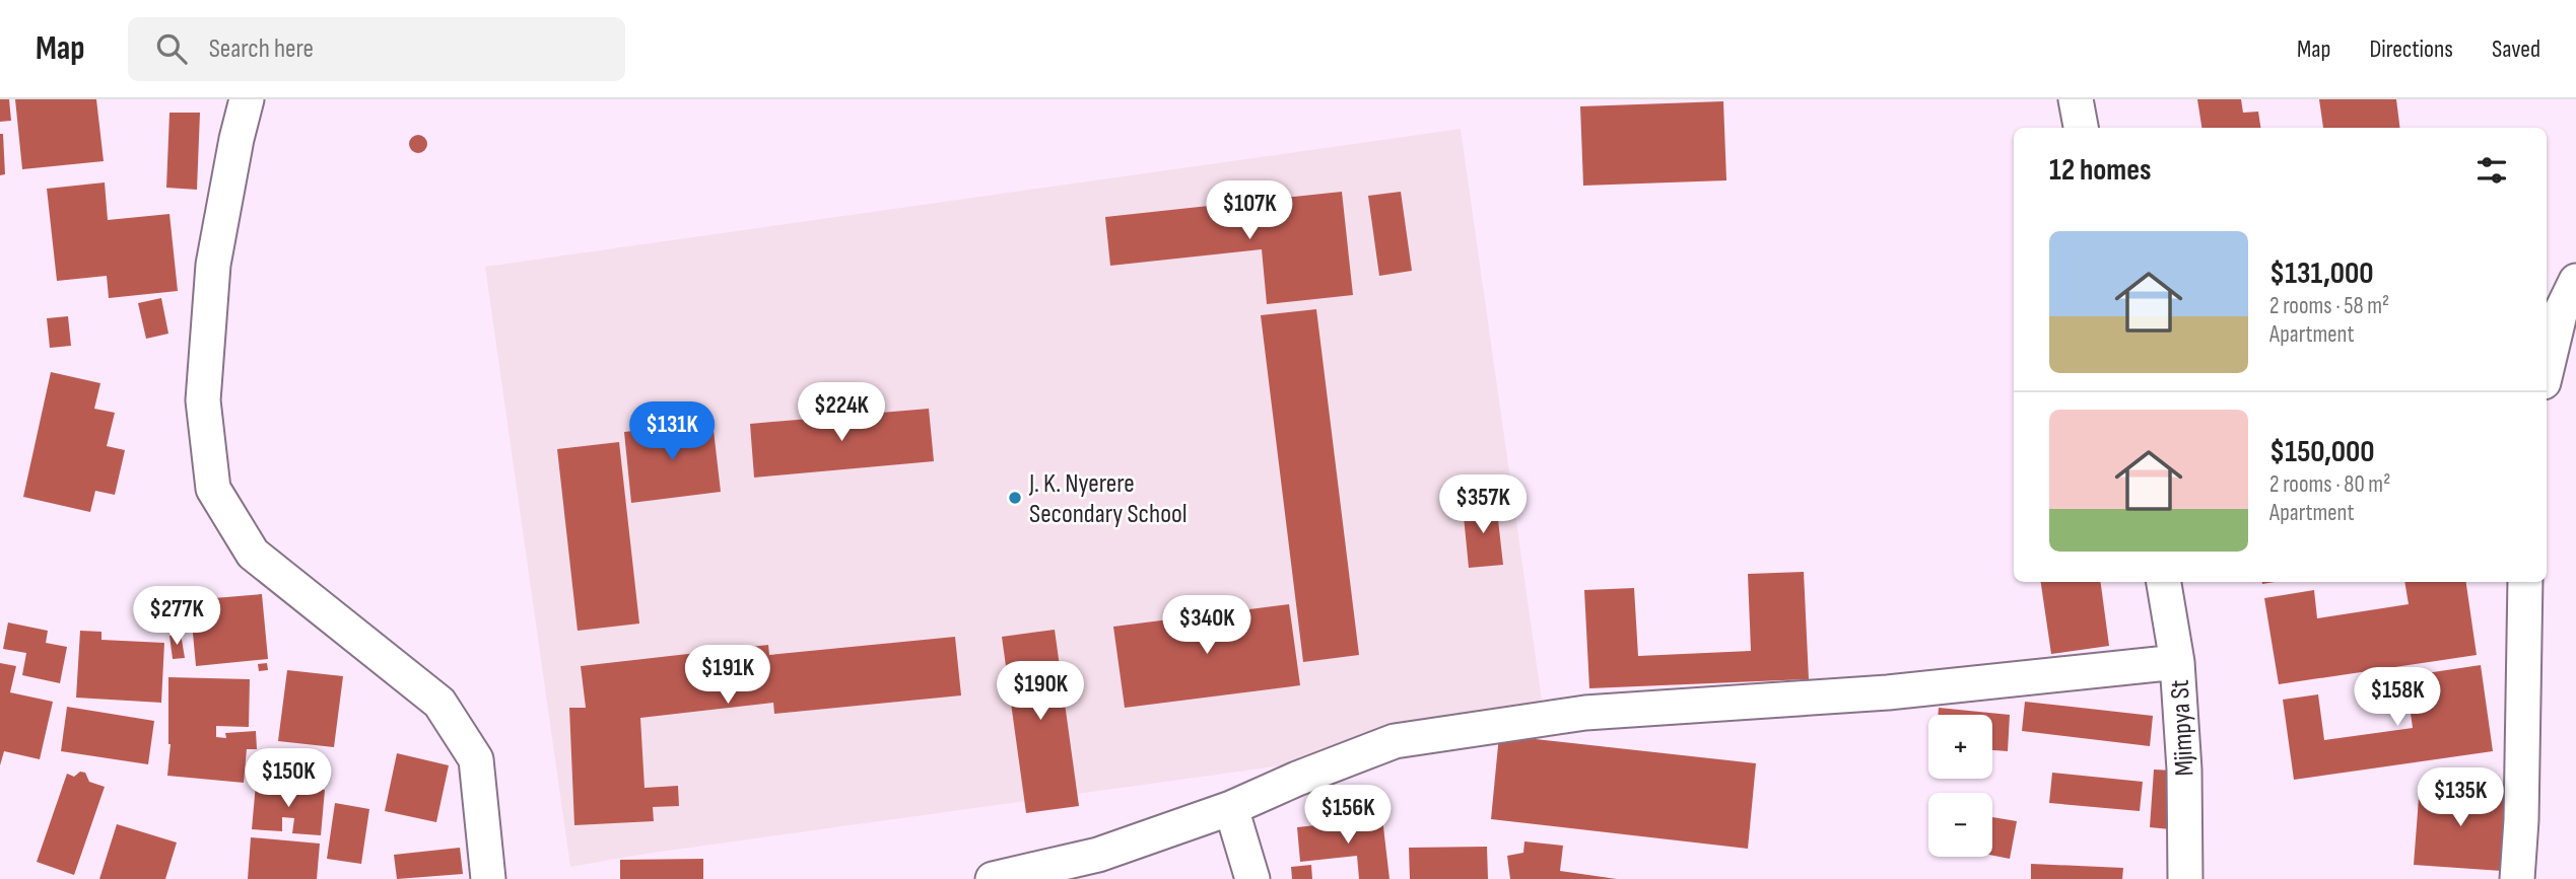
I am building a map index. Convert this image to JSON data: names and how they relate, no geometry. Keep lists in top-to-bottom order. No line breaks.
{"streets":{"street":["Mjimpya St"]},"places":["J. K. Nyerere Secondary School"],"page":{"header":"Map","search":"Search here","nav":["Map","Directions","Saved"],"heading":"12 homes","price":["$107K","$224K","$131K","$357K","$277K","$340K","$191K","$190K","$158K","$150K","$135K","$156K"],"list":[{"name":"$131,000","note":"2 rooms · 58 m² · Apartment"},{"name":"$150,000","note":"2 rooms · 80 m² · Apartment"}],"map_buttons":["+","−"]}}
